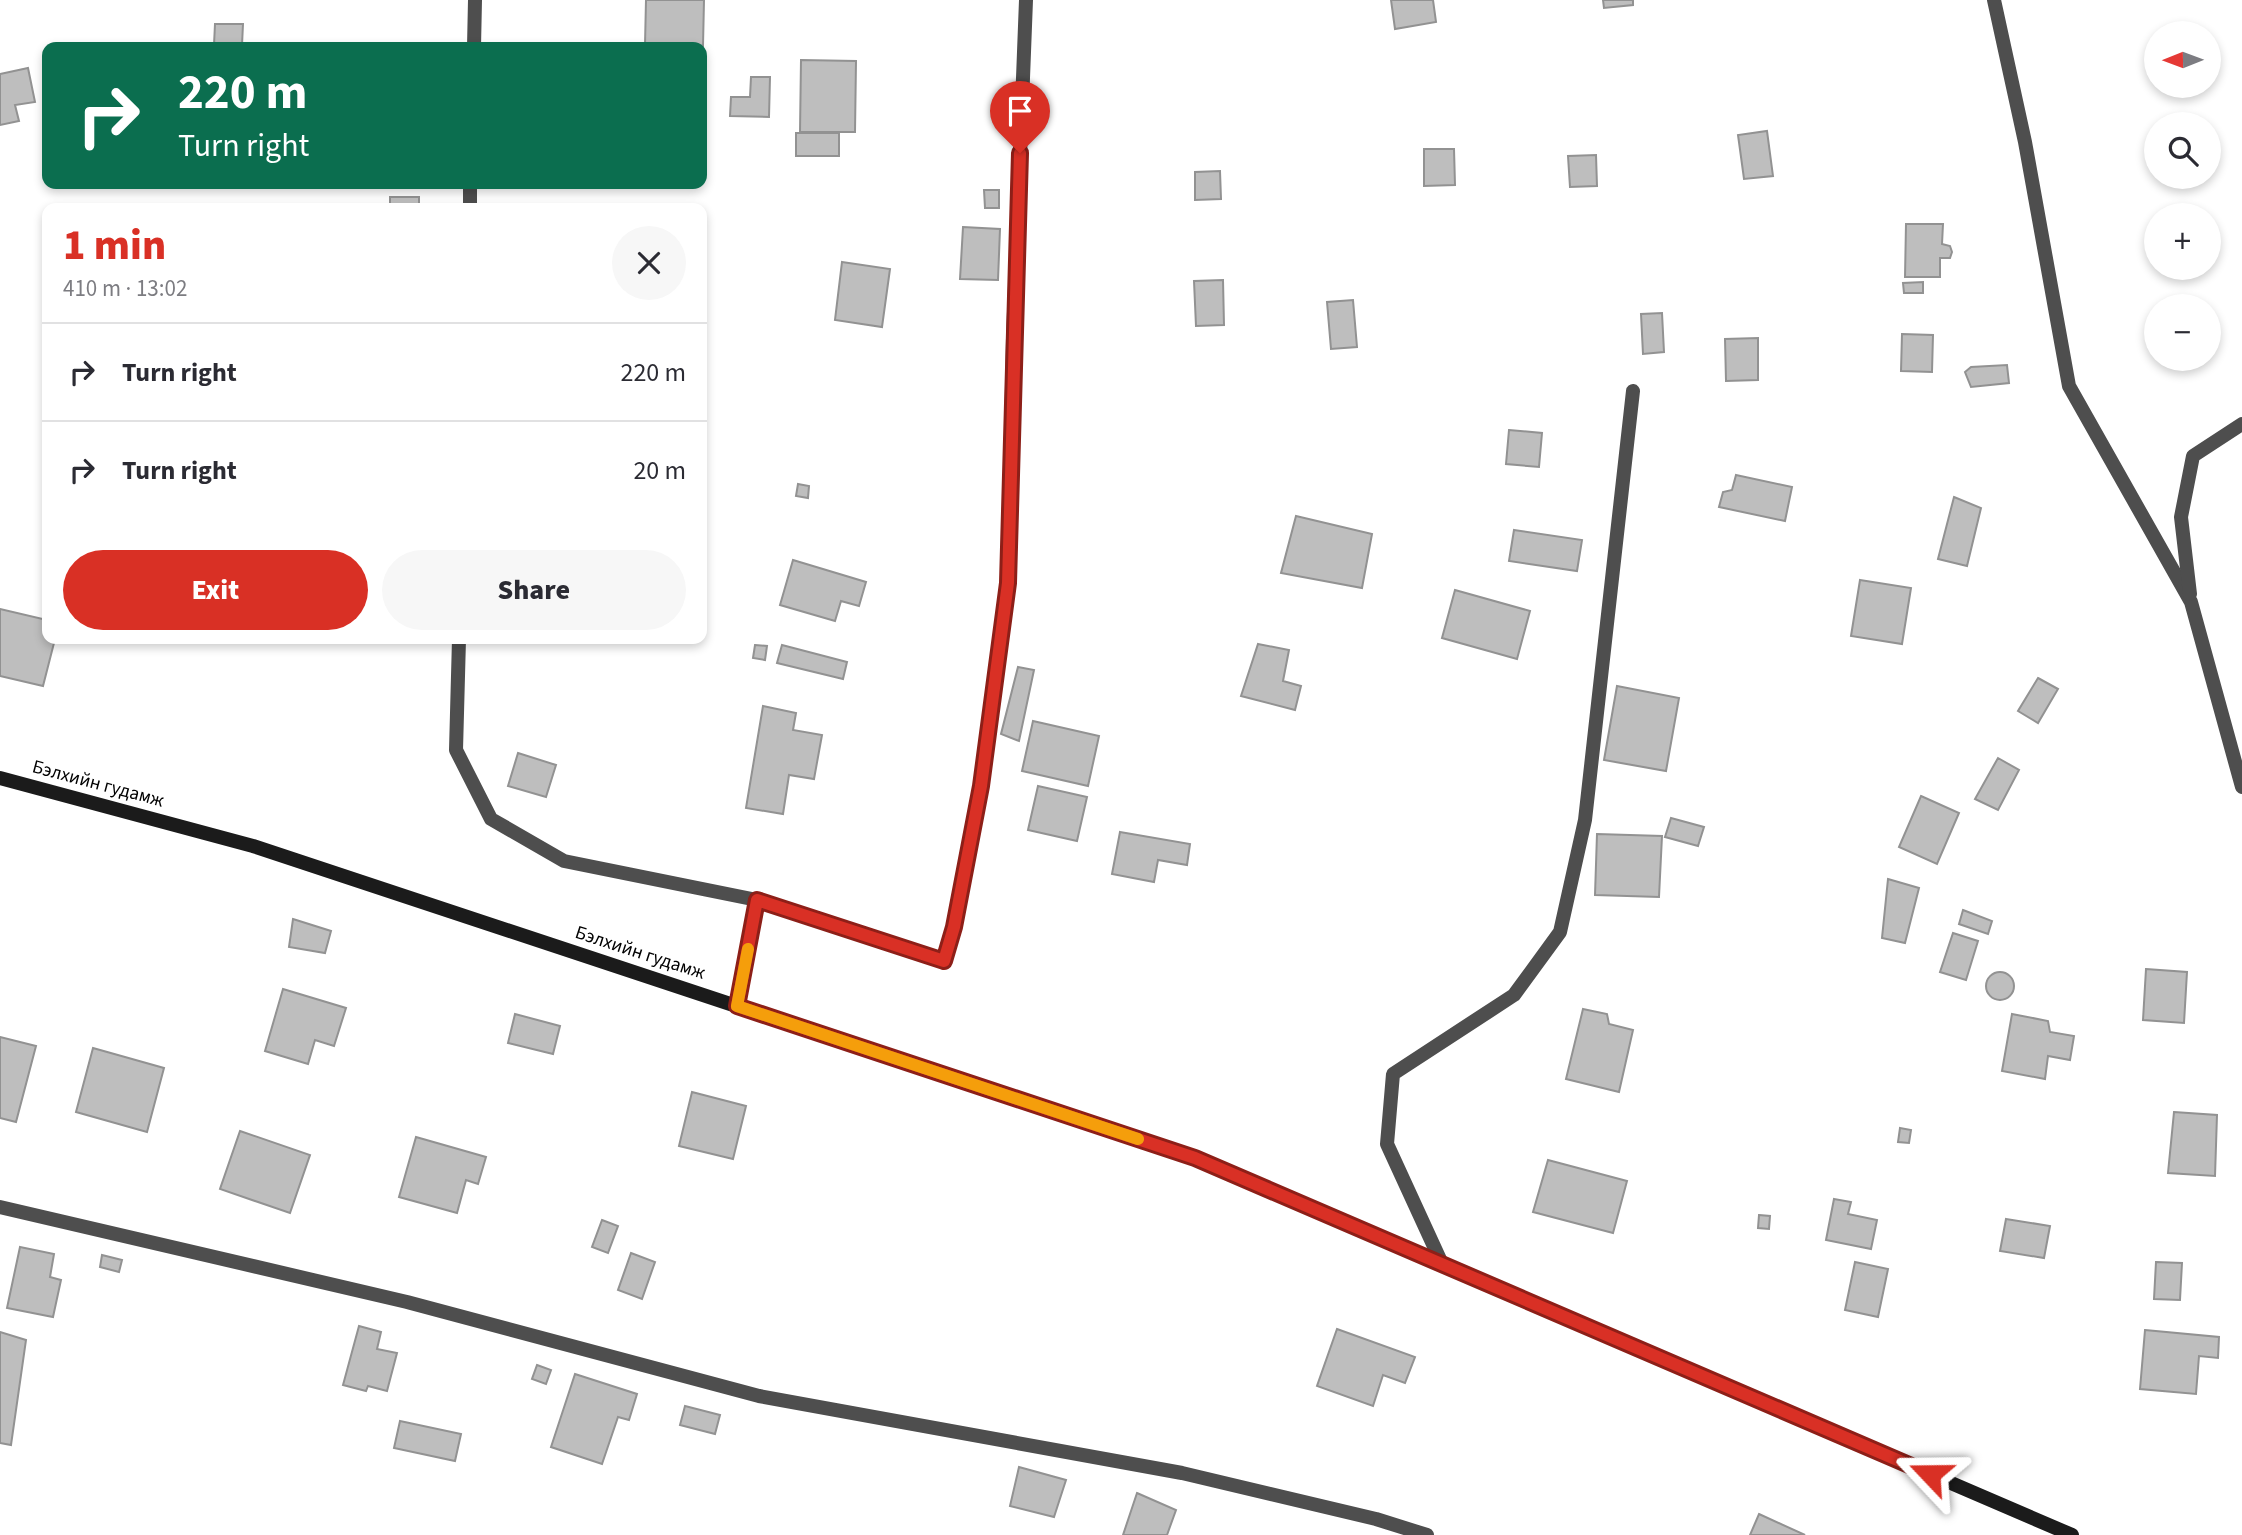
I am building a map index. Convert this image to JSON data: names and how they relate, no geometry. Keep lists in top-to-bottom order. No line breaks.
{"streets":{"main road":["Бэлхийн гудамж"]},"north":"left","page":{"map_buttons":["+","−"],"turn":["220 m","Turn right"],"heading":["1 min","410 m · 13:02"],"list":[{"name":"Turn right","value":"220 m"},{"name":"Turn right","value":"20 m"}],"buttons":["Exit","Share"]}}
